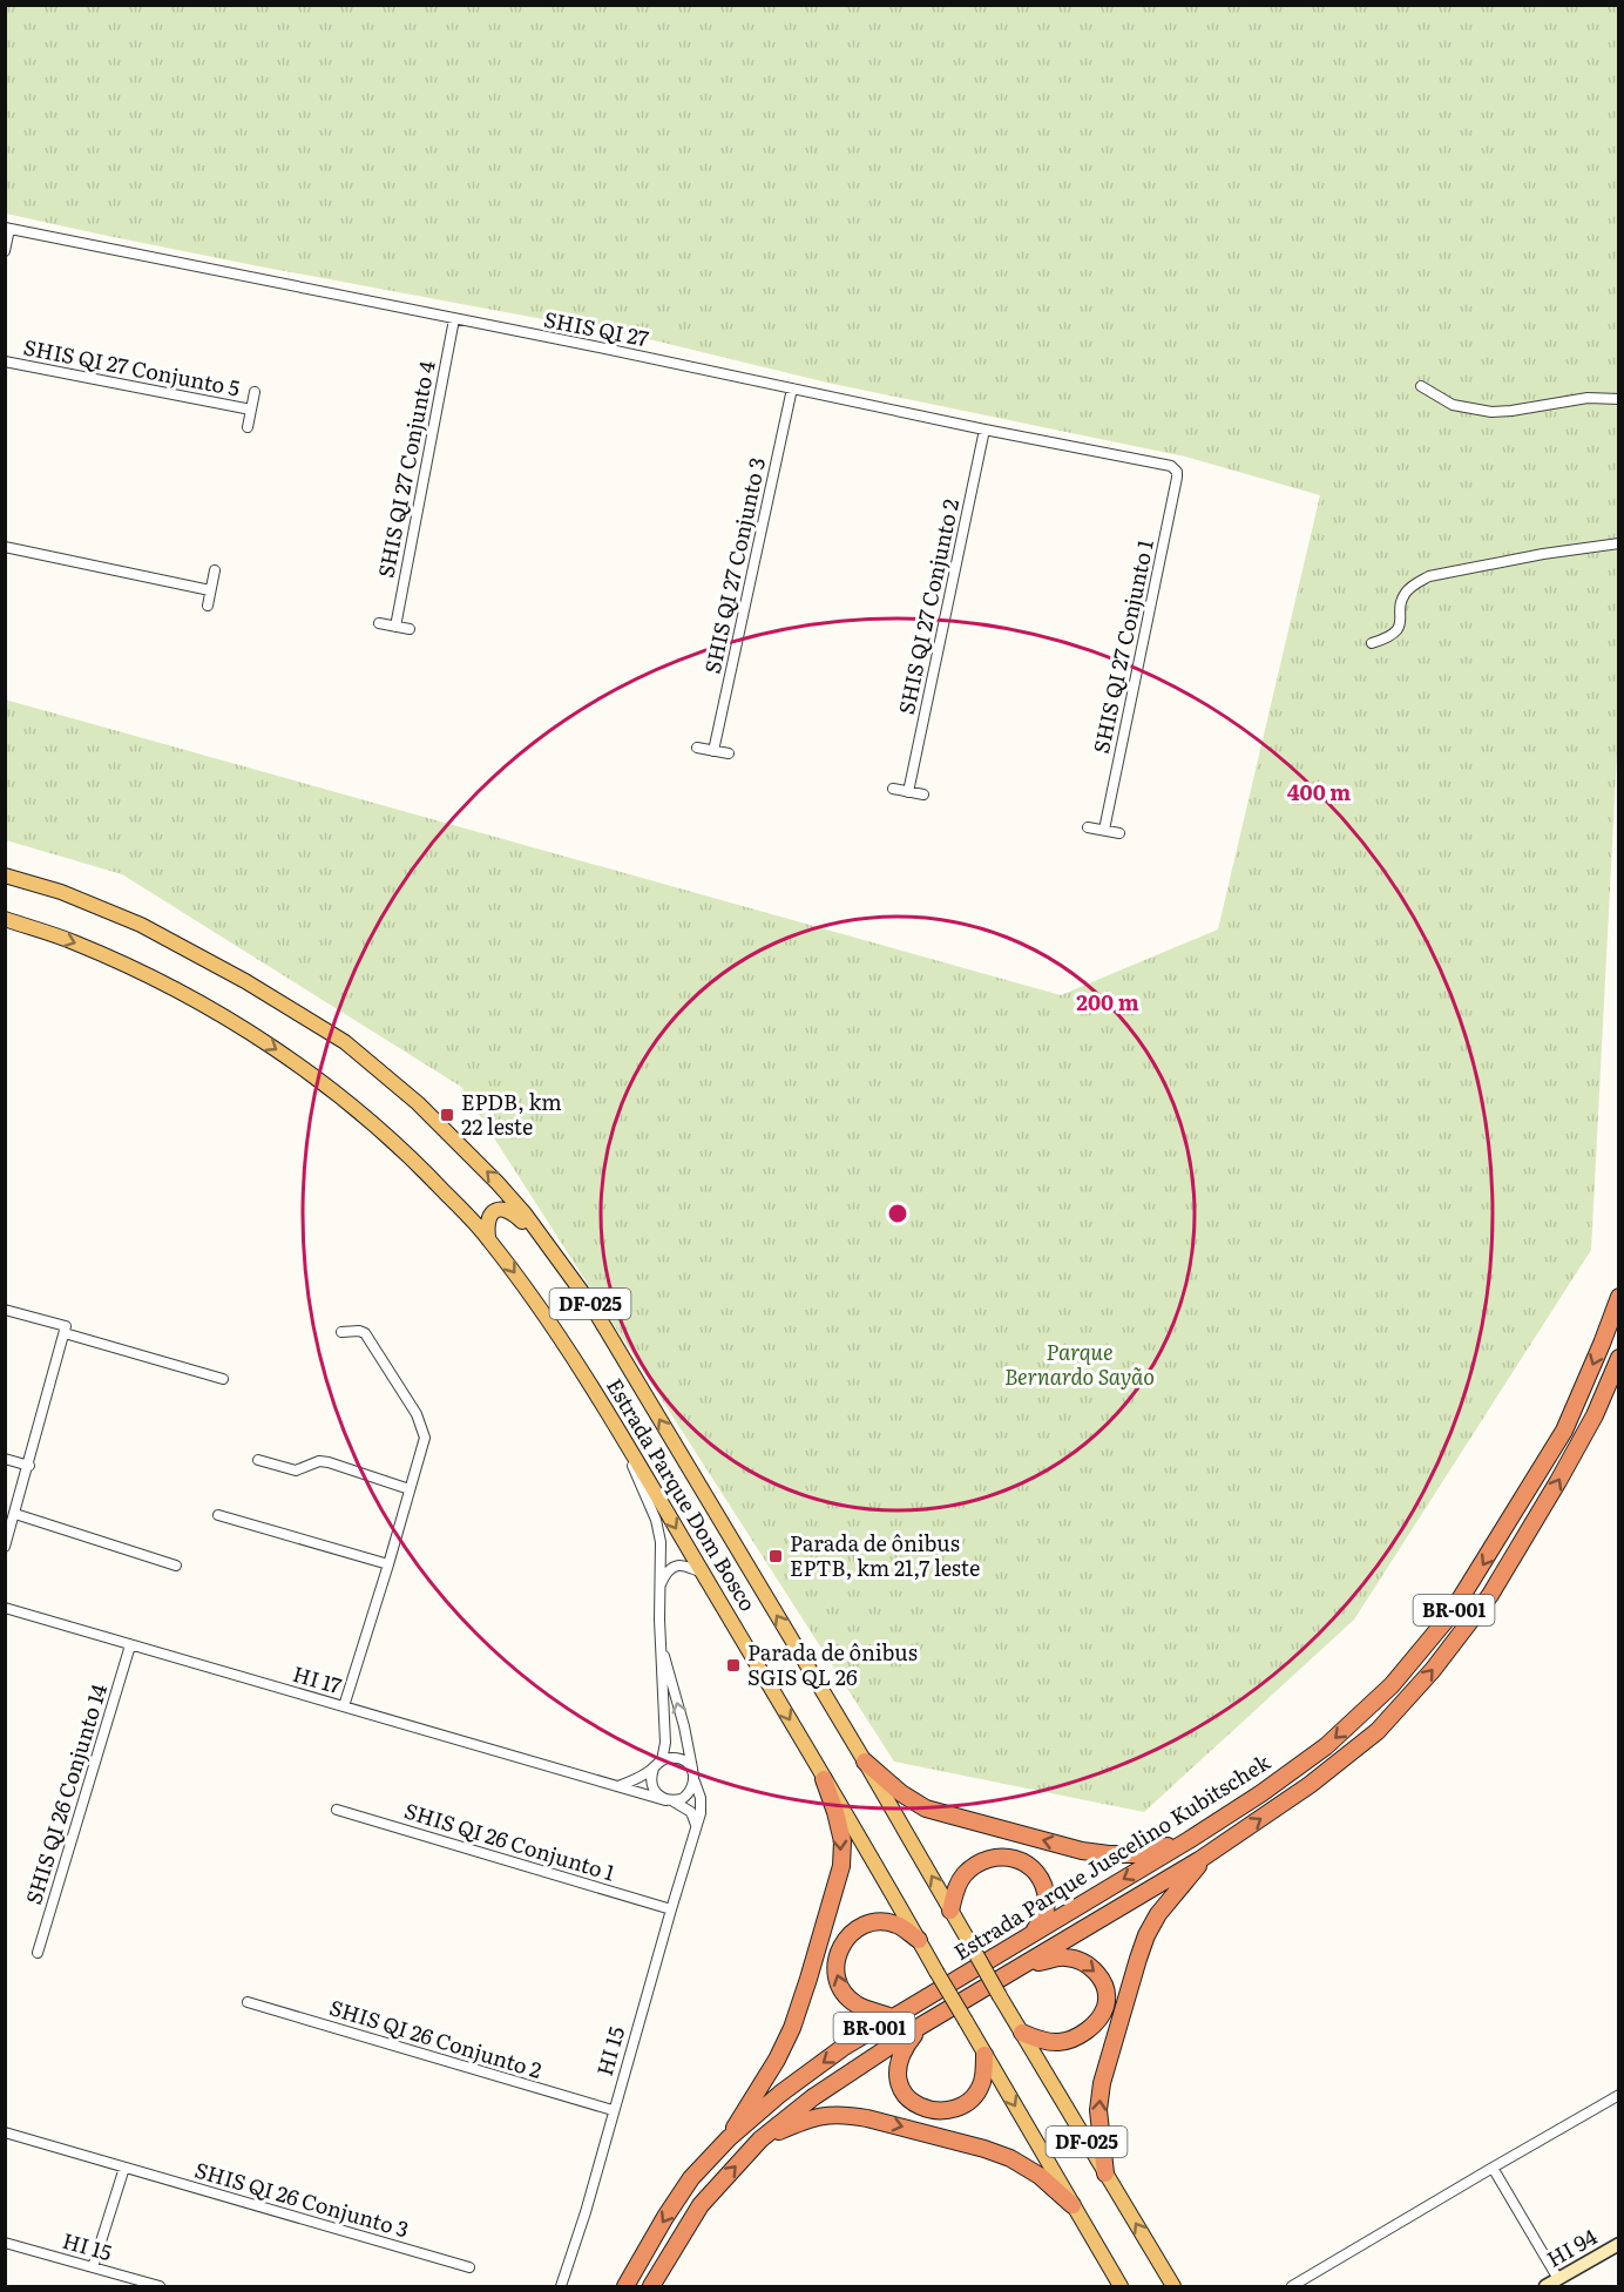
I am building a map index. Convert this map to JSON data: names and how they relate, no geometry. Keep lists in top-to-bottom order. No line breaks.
{"streets":{"highway":["BR-001","Estrada Parque Juscelino Kubitschek"],"main road":["DF-025","Estrada Parque Dom Bosco"],"street":["SHIS QI 27","SHIS QI 27 Conjunto 5","SHIS QI 27 Conjunto 4","SHIS QI 27 Conjunto 3","SHIS QI 27 Conjunto 2","SHIS QI 27 Conjunto 1","HI 17","SHIS QI 26 Conjunto 14","SHIS QI 26 Conjunto 1","SHIS QI 26 Conjunto 2","HI 15","SHIS QI 26 Conjunto 3","HI 94"]},"crossings":[["SHIS QI 27","SHIS QI 27 Conjunto 4"],["SHIS QI 27","SHIS QI 27 Conjunto 3"],["SHIS QI 27","SHIS QI 27 Conjunto 2"],["SHIS QI 27","SHIS QI 27 Conjunto 1"],["HI 17","SHIS QI 26 Conjunto 14"],["HI 17","HI 15"],["SHIS QI 26 Conjunto 1","HI 15"],["SHIS QI 26 Conjunto 2","HI 15"]],"parks":["Parque Bernardo Sayão"],"places":{"transit":["EPDB, km 22 leste","Parada de ônibus EPTB, km 21,7 leste","Parada de ônibus SGIS QL 26"]},"rings":["400 m","200 m"]}
